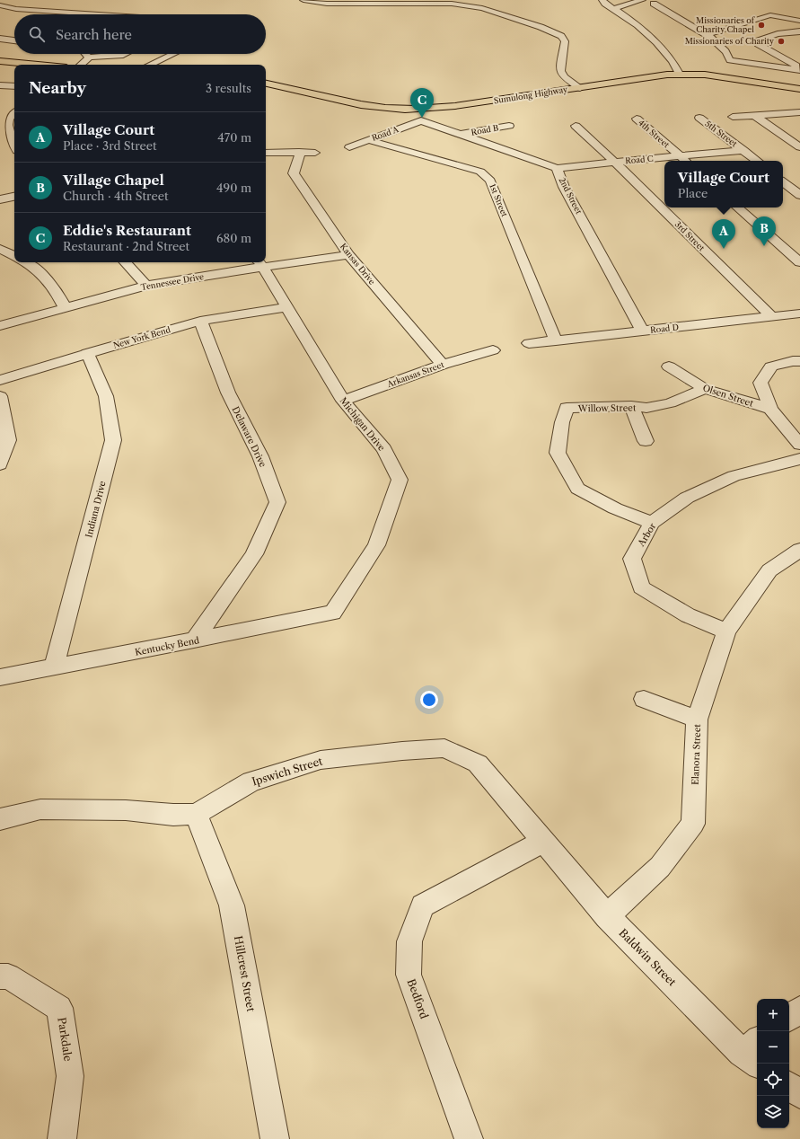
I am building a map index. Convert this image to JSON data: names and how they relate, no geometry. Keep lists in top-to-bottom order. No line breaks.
{"streets":{"main road":["Sumulong Highway"],"street":["Road B","Road A","4th Street","5th Street","Road C","2nd Street","1st Street","3rd Street","Kansas Drive","Tennessee Drive","Road D","New York Bend","Arkansas Street","Olsen Street","Willow Street","Michigan Drive","Delaware Drive","Indiana Drive","Arbor","Kentucky Bend","Elanora Street","Ipswich Street","Baldwin Street","Hillcrest Street","Bedford","Parkdale"]},"crossings":[["Road B","2nd Street"],["Road A","2nd Street"],["Road A","1st Street"],["4th Street","Road C"],["5th Street","Road C"],["Road C","2nd Street"],["Road C","3rd Street"],["2nd Street","Road D"],["1st Street","Road D"],["3rd Street","Road D"],["Kansas Drive","Tennessee Drive"],["Kansas Drive","Arkansas Street"],["Tennessee Drive","Michigan Drive"],["New York Bend","Michigan Drive"],["New York Bend","Delaware Drive"],["New York Bend","Indiana Drive"],["Arkansas Street","Michigan Drive"],["Olsen Street","Willow Street"],["Willow Street","Arbor"],["Michigan Drive","Kentucky Bend"],["Delaware Drive","Kentucky Bend"],["Indiana Drive","Kentucky Bend"],["Arbor","Elanora Street"],["Elanora Street","Baldwin Street"],["Ipswich Street","Baldwin Street"],["Ipswich Street","Hillcrest Street"],["Ipswich Street","Bedford"],["Baldwin Street","Bedford"]],"places":["Missionaries of Charity Chapel","Missionaries of Charity"],"page":{"search":"Search here","heading":["Nearby","3 results"],"pins":["C","B","A"],"list":[{"mark":"A","name":"Village Court","note":"Place · 3rd Street","value":"470 m"},{"mark":"B","name":"Village Chapel","note":"Church · 4th Street","value":"490 m"},{"mark":"C","name":"Eddie's Restaurant","note":"Restaurant · 2nd Street","value":"680 m"}],"popup":["Village Court","Place"],"map_buttons":["+","−"]}}
